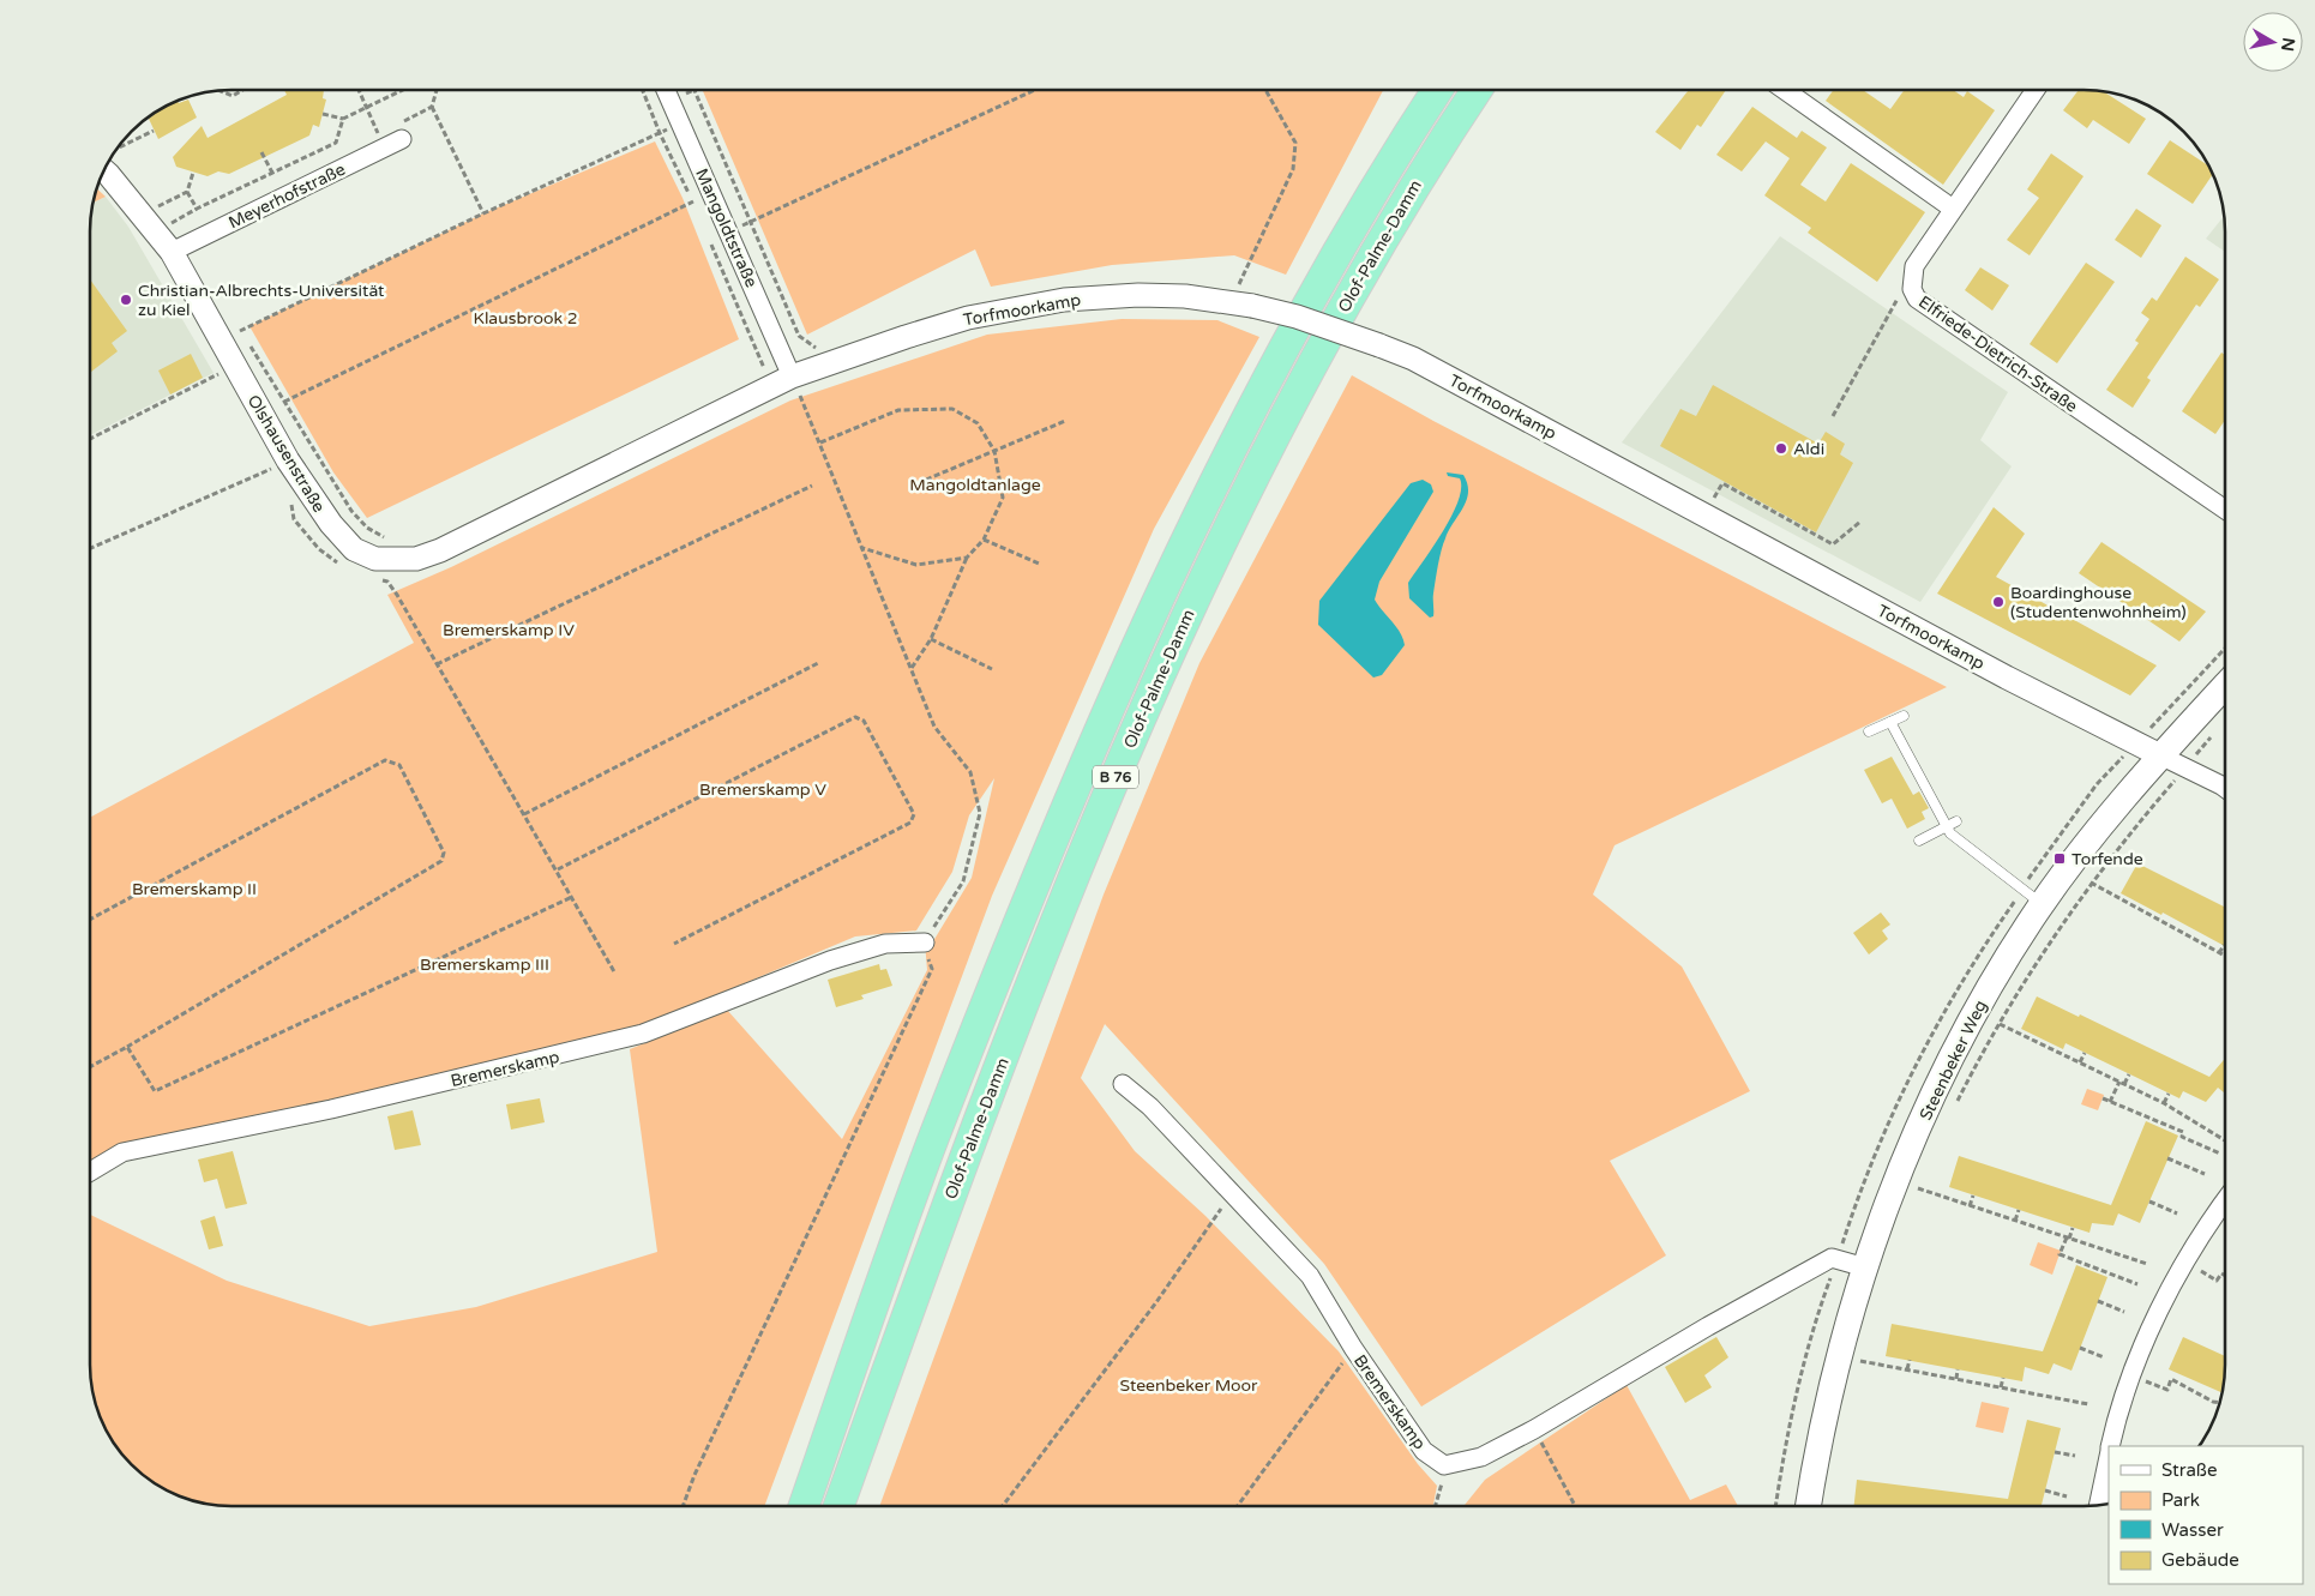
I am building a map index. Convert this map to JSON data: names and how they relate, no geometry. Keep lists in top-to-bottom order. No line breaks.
{"streets":{"highway":["Olof-Palme-Damm","B 76"],"main road":["Steenbeker Weg"],"street":["Meyerhofstraße","Mangoldtstraße","Torfmoorkamp","Elfriede-Dietrich-Straße","Olshausenstraße","Bremerskamp"]},"crossings":[["Meyerhofstraße","Olshausenstraße"],["Mangoldtstraße","Torfmoorkamp"],["Mangoldtstraße","Olshausenstraße"],["Torfmoorkamp","Olshausenstraße"],["Torfmoorkamp","Steenbeker Weg"]],"parks":["Klausbrook 2","Mangoldtanlage","Bremerskamp IV","Bremerskamp V","Bremerskamp II","Bremerskamp III","Steenbeker Moor"],"places":{"other":["Christian-Albrechts-Universität zu Kiel","Aldi","Boardinghouse (Studentenwohnheim)"],"transit":["Torfende"]},"legend":["Straße","Park","Wasser","Gebäude"],"north":"right"}
